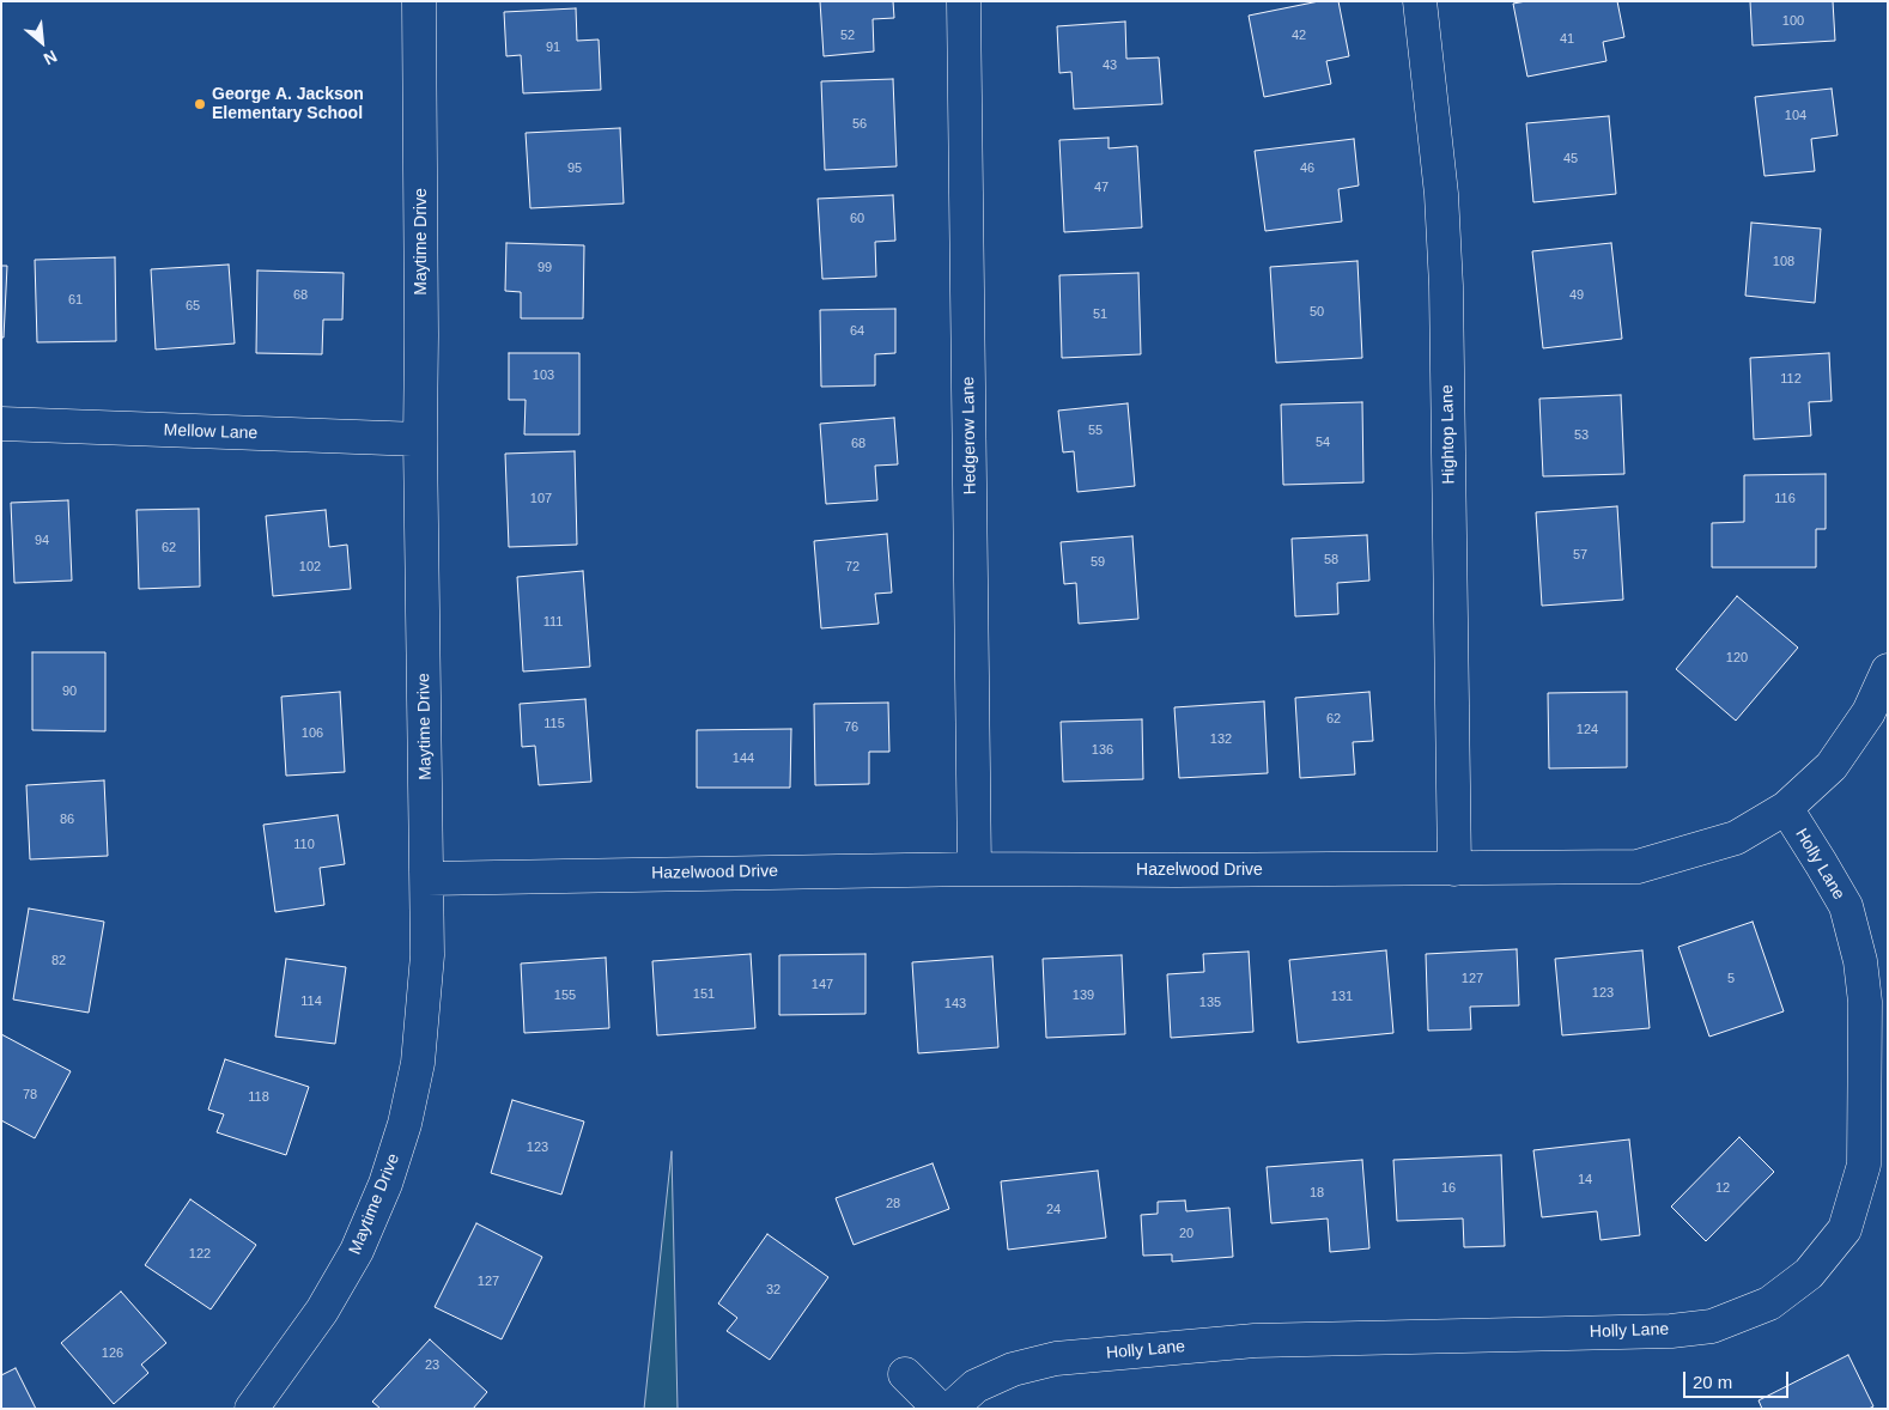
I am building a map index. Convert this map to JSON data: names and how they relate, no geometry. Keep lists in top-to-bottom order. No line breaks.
{"streets":{"street":["Maytime Drive","Mellow Lane","Hightop Lane","Hedgerow Lane","Holly Lane","Hazelwood Drive"]},"crossings":[["Maytime Drive","Mellow Lane"],["Maytime Drive","Hazelwood Drive"],["Hightop Lane","Hazelwood Drive"],["Hedgerow Lane","Hazelwood Drive"],["Holly Lane","Hazelwood Drive"]],"places":["George A. Jackson Elementary School"],"house_numbers":["100","52","42","41","91","43","104","56","45","95","46","47","60","108","99","68","49","61","65","50","51","64","103","112","55","53","54","68","107","116","94","62","57","58","59","102","72","111","120","90","62","115","76","124","106","132","136","144","86","110","82","127","5","147","123","151","155","139","131","114","135","143","78","118","123","14","16","12","18","28","24","20","122","127","32","126","23"],"scale_bar":"20 m","north":"bottom right"}
